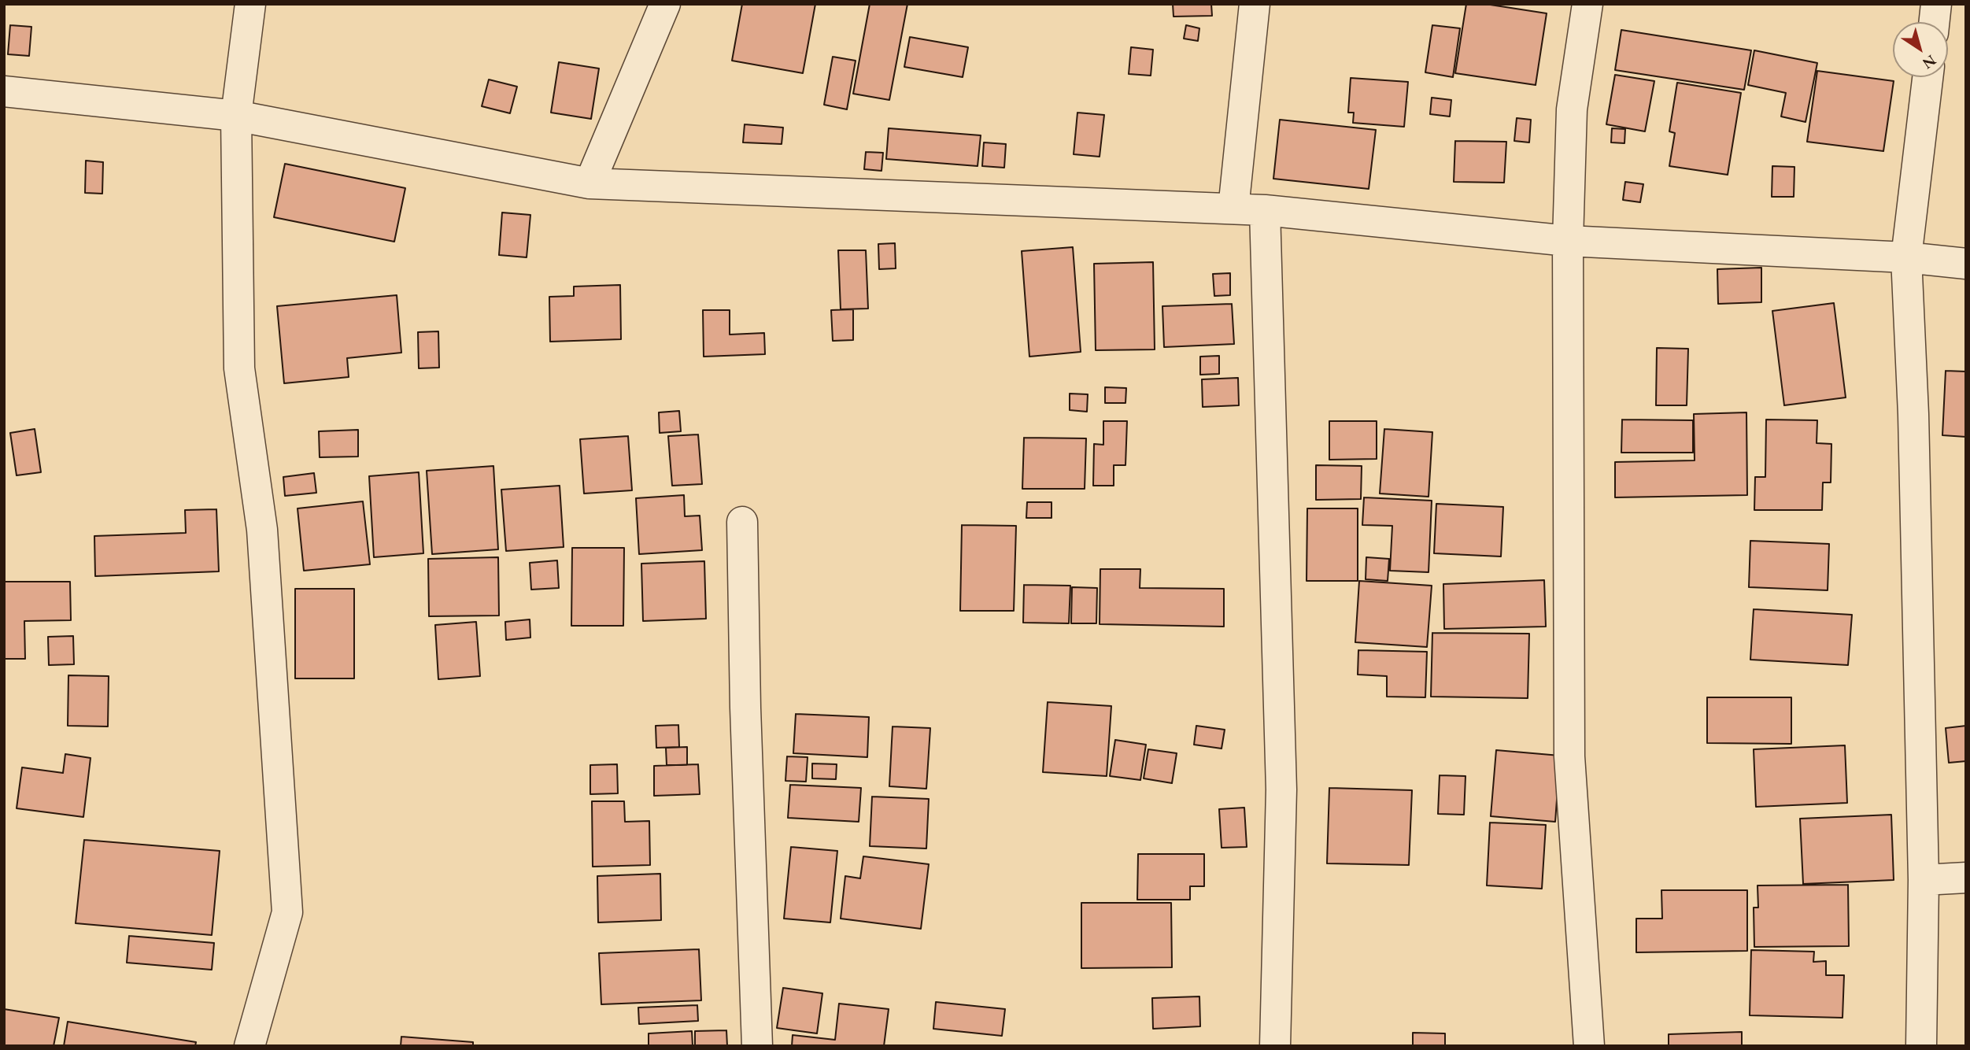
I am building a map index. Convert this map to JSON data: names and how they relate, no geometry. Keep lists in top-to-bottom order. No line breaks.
{"north":"bottom right"}
